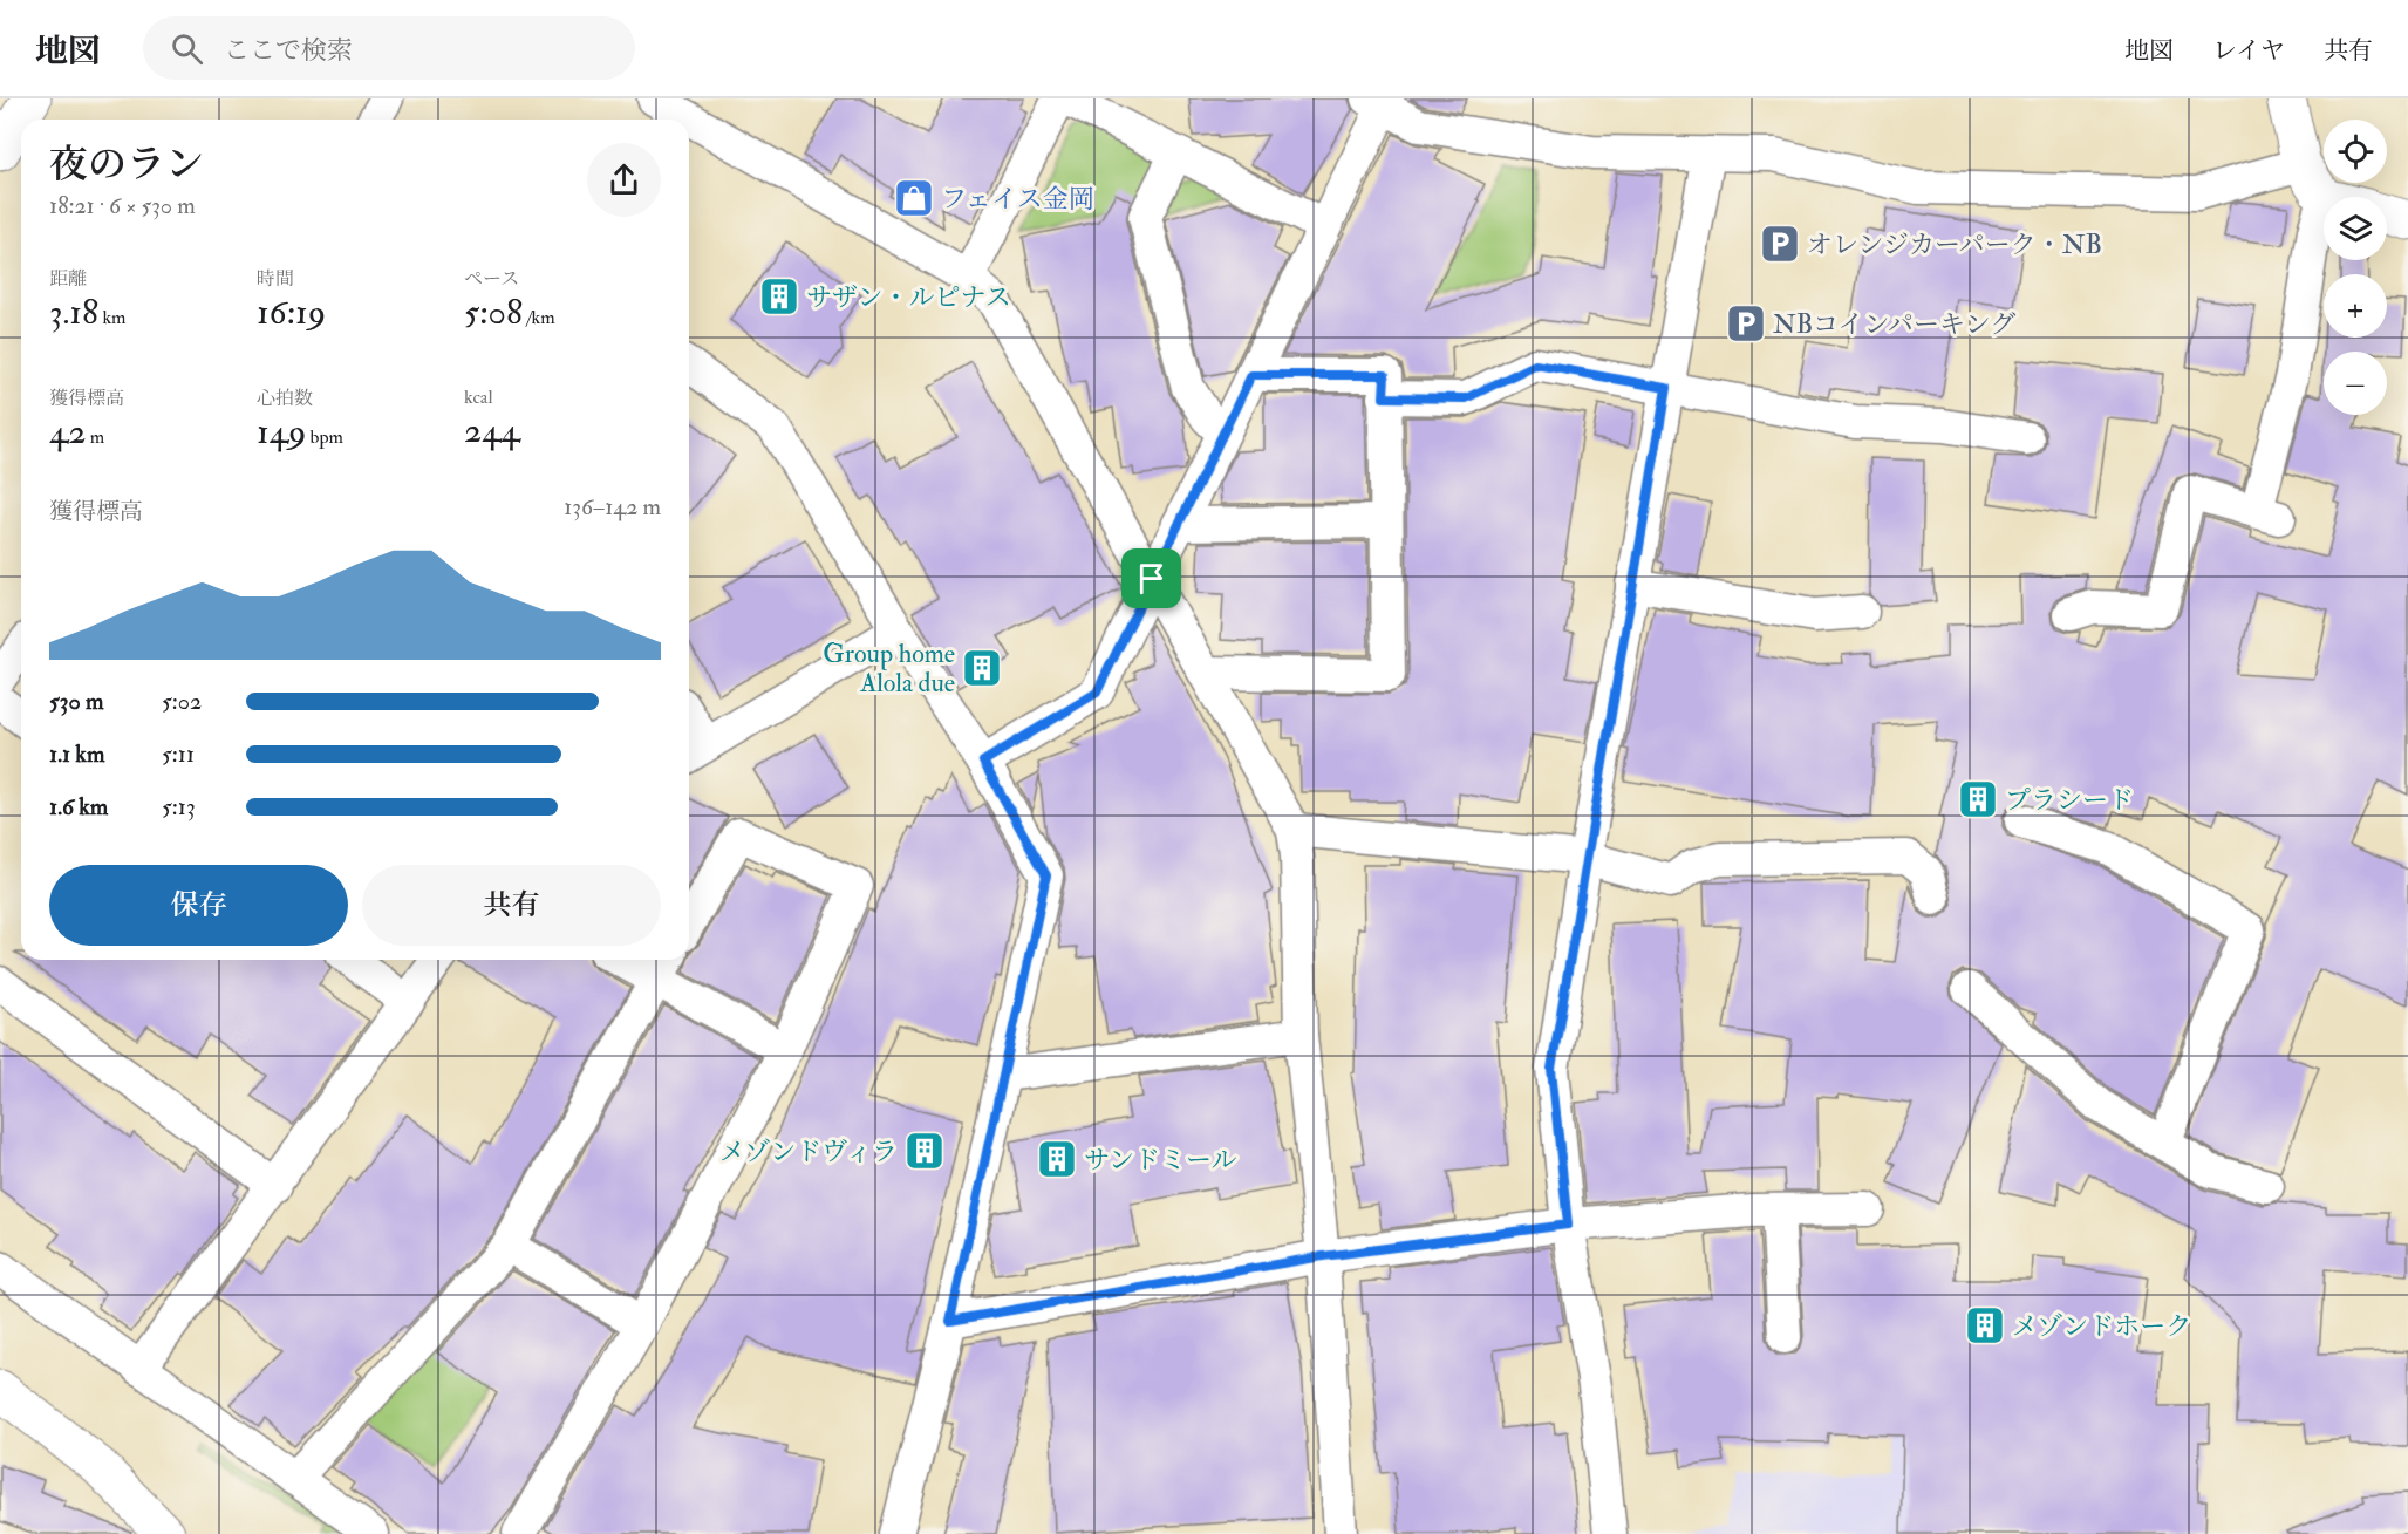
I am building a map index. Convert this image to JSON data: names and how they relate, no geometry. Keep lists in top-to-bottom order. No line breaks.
{"places":{"shop":["フェイス金岡"],"parking":["オレンジカーパーク・NB","NBコインパーキング"],"building":["サザン・ルピナス","Group home Alola due","プラシード","メゾンドヴィラ","サンドミール","メゾンドホーク"]},"page":{"header":"地図","search":"ここで検索","nav":["地図","レイヤ","共有"],"map_buttons":["+","−"],"heading":["夜のラン","18:21 · 6 × 530 m"],"stats":[["距離","3.18 km"],["時間","16:19"],["ペース","5:08 /km"],["獲得標高","42 m"],["心拍数","149 bpm"],["kcal","244"]],"chart":["獲得標高","136–142 m"],"list":[{"name":"530 m","note":"5:02"},{"name":"1.1 km","note":"5:11"},{"name":"1.6 km","note":"5:13"}],"buttons":["保存","共有"]}}
